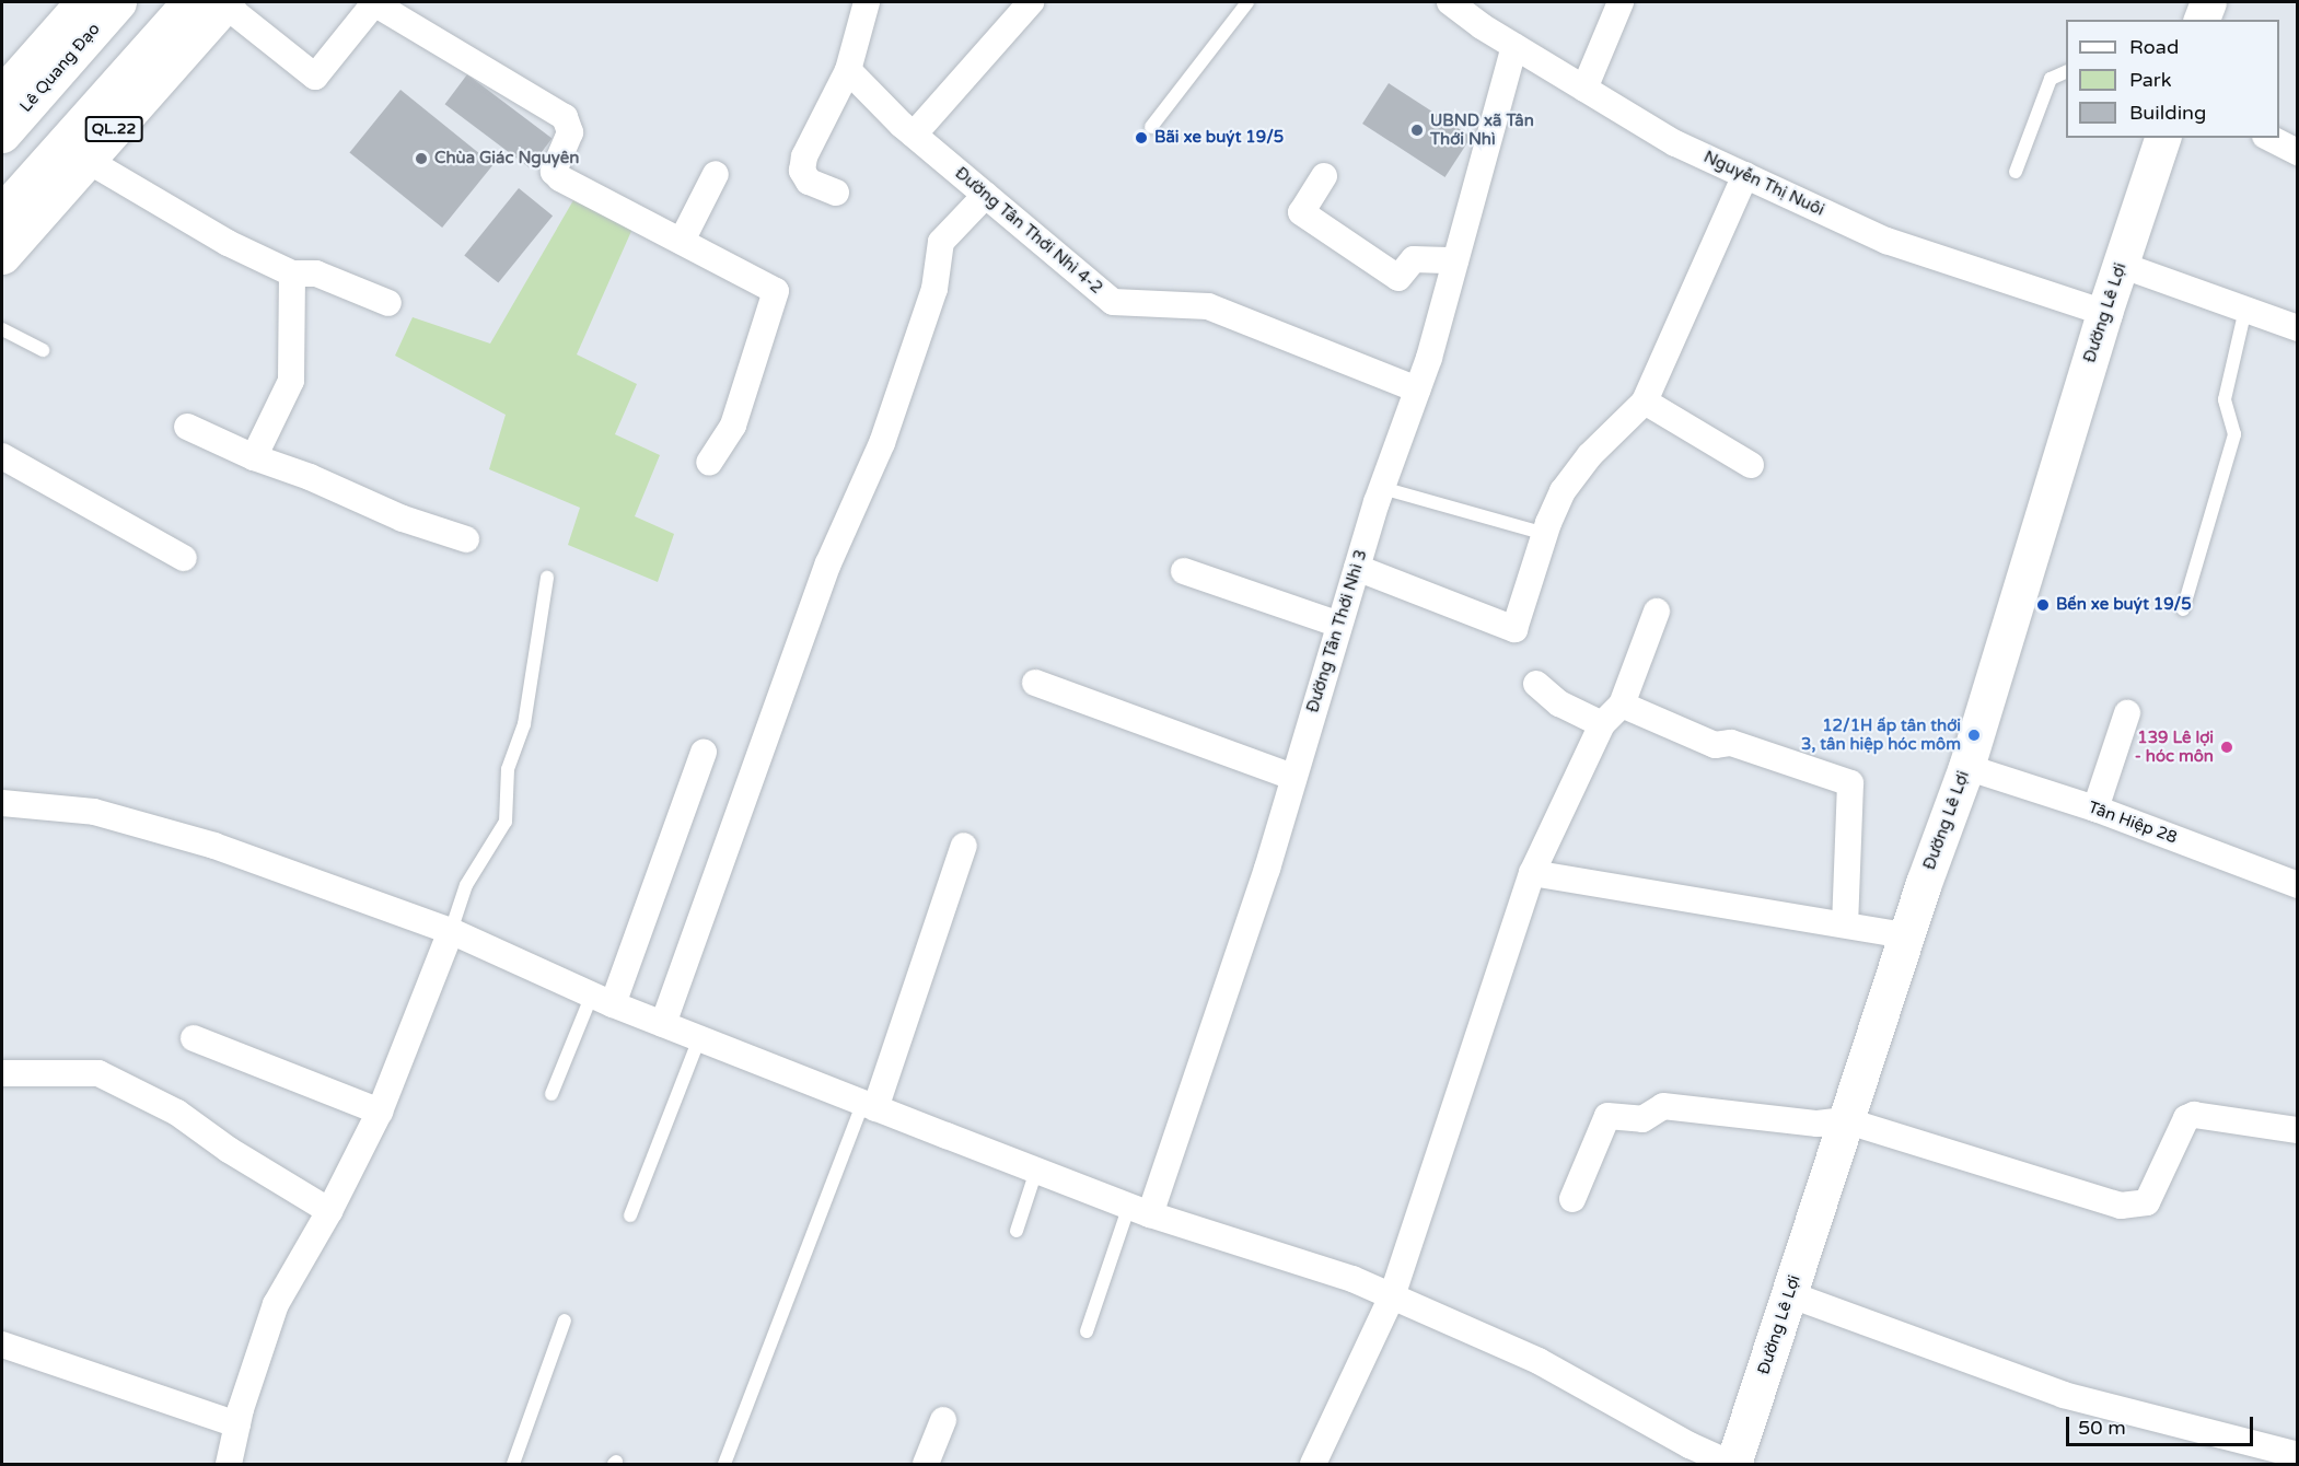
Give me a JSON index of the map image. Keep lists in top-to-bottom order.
{
  "streets": {
    "main road": ["Lê Quang Đạo", "QL.22", "Đường Lê Lợi"],
    "street": [
      "Nguyễn Thị Nuôi",
      "Đường Tân Thới Nhì 4-2",
      "Đường Tân Thới Nhì 3",
      "Tân Hiệp 28"
    ]
  },
  "crossings": [
    ["Nguyễn Thị Nuôi", "Đường Lê Lợi"],
    ["Nguyễn Thị Nuôi", "Đường Tân Thới Nhì 3"],
    ["Đường Tân Thới Nhì 4-2", "Đường Tân Thới Nhì 3"],
    ["Đường Lê Lợi", "Tân Hiệp 28"]
  ],
  "places": [
    "UBND xã Tân Thới Nhì",
    "Bãi xe buýt 19/5",
    "Chùa Giác Nguyên",
    "Bến xe buýt 19/5",
    "12/1H ấp tân thới 3, tân hiệp hóc môm",
    "139 Lê lợi - hóc môn"
  ],
  "legend": ["Road", "Park", "Building"],
  "scale_bar": "50 m"
}
